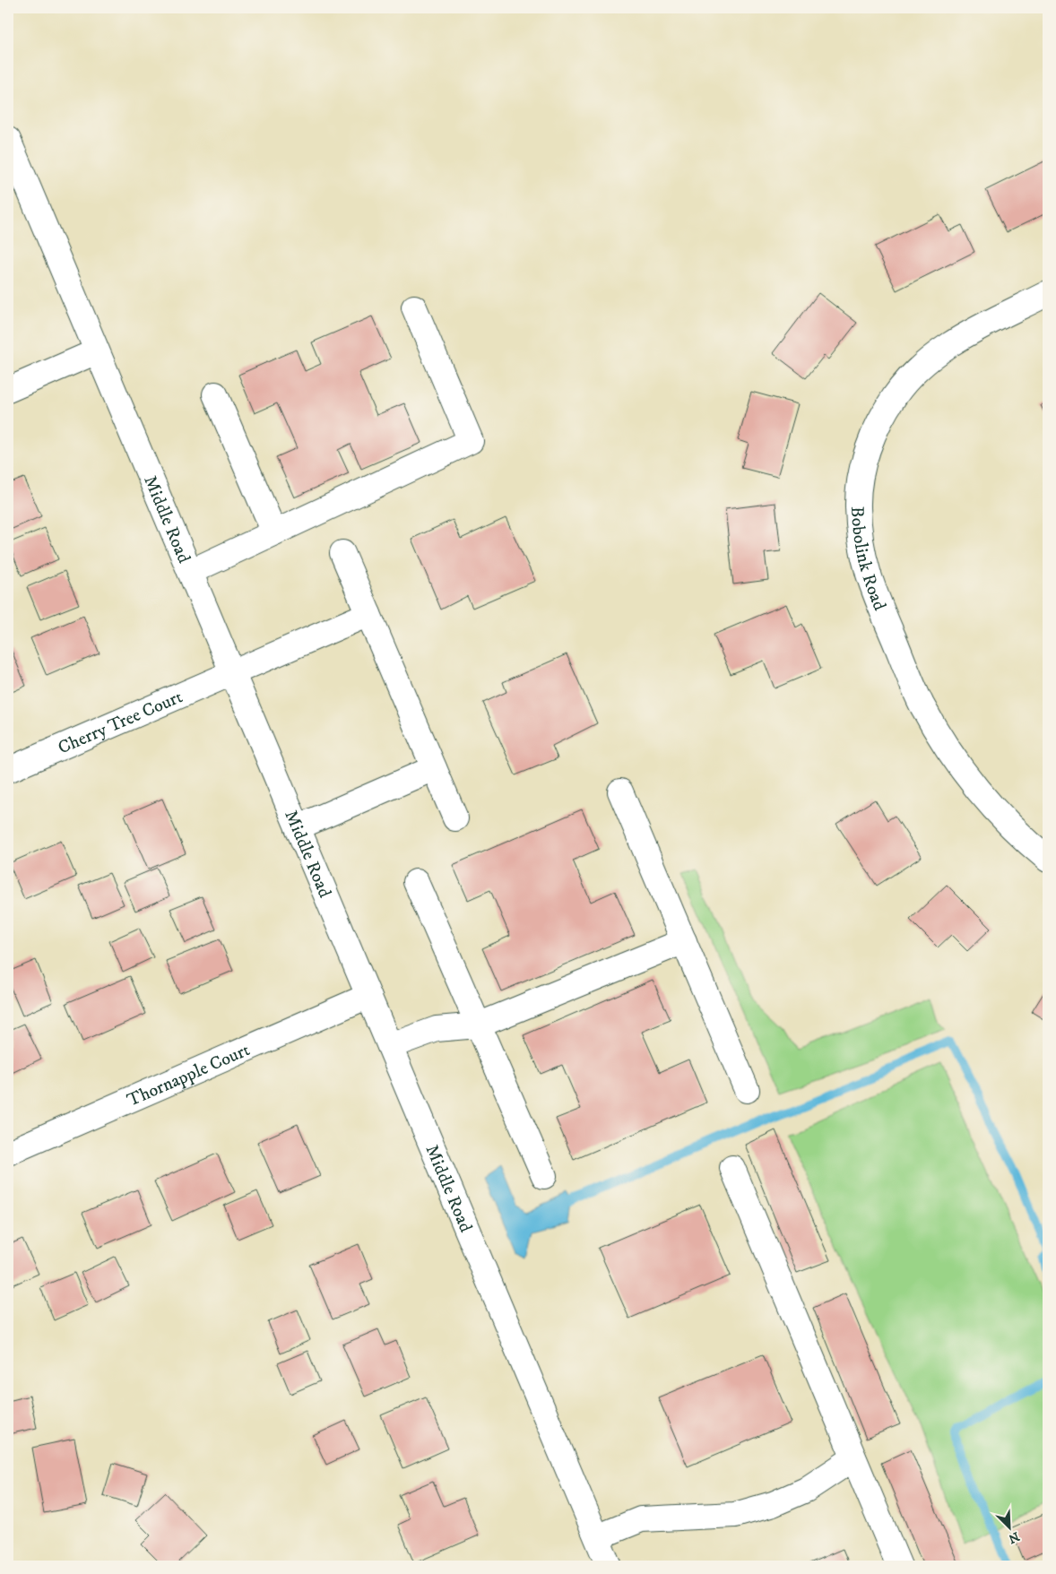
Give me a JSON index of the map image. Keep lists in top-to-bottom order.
{
  "streets": {
    "street": [
      "Middle Road",
      "Bobolink Road",
      "Cherry Tree Court",
      "Thornapple Court"
    ]
  },
  "crossings": [
    ["Middle Road", "Cherry Tree Court"],
    ["Middle Road", "Thornapple Court"]
  ],
  "north": "bottom right"
}
